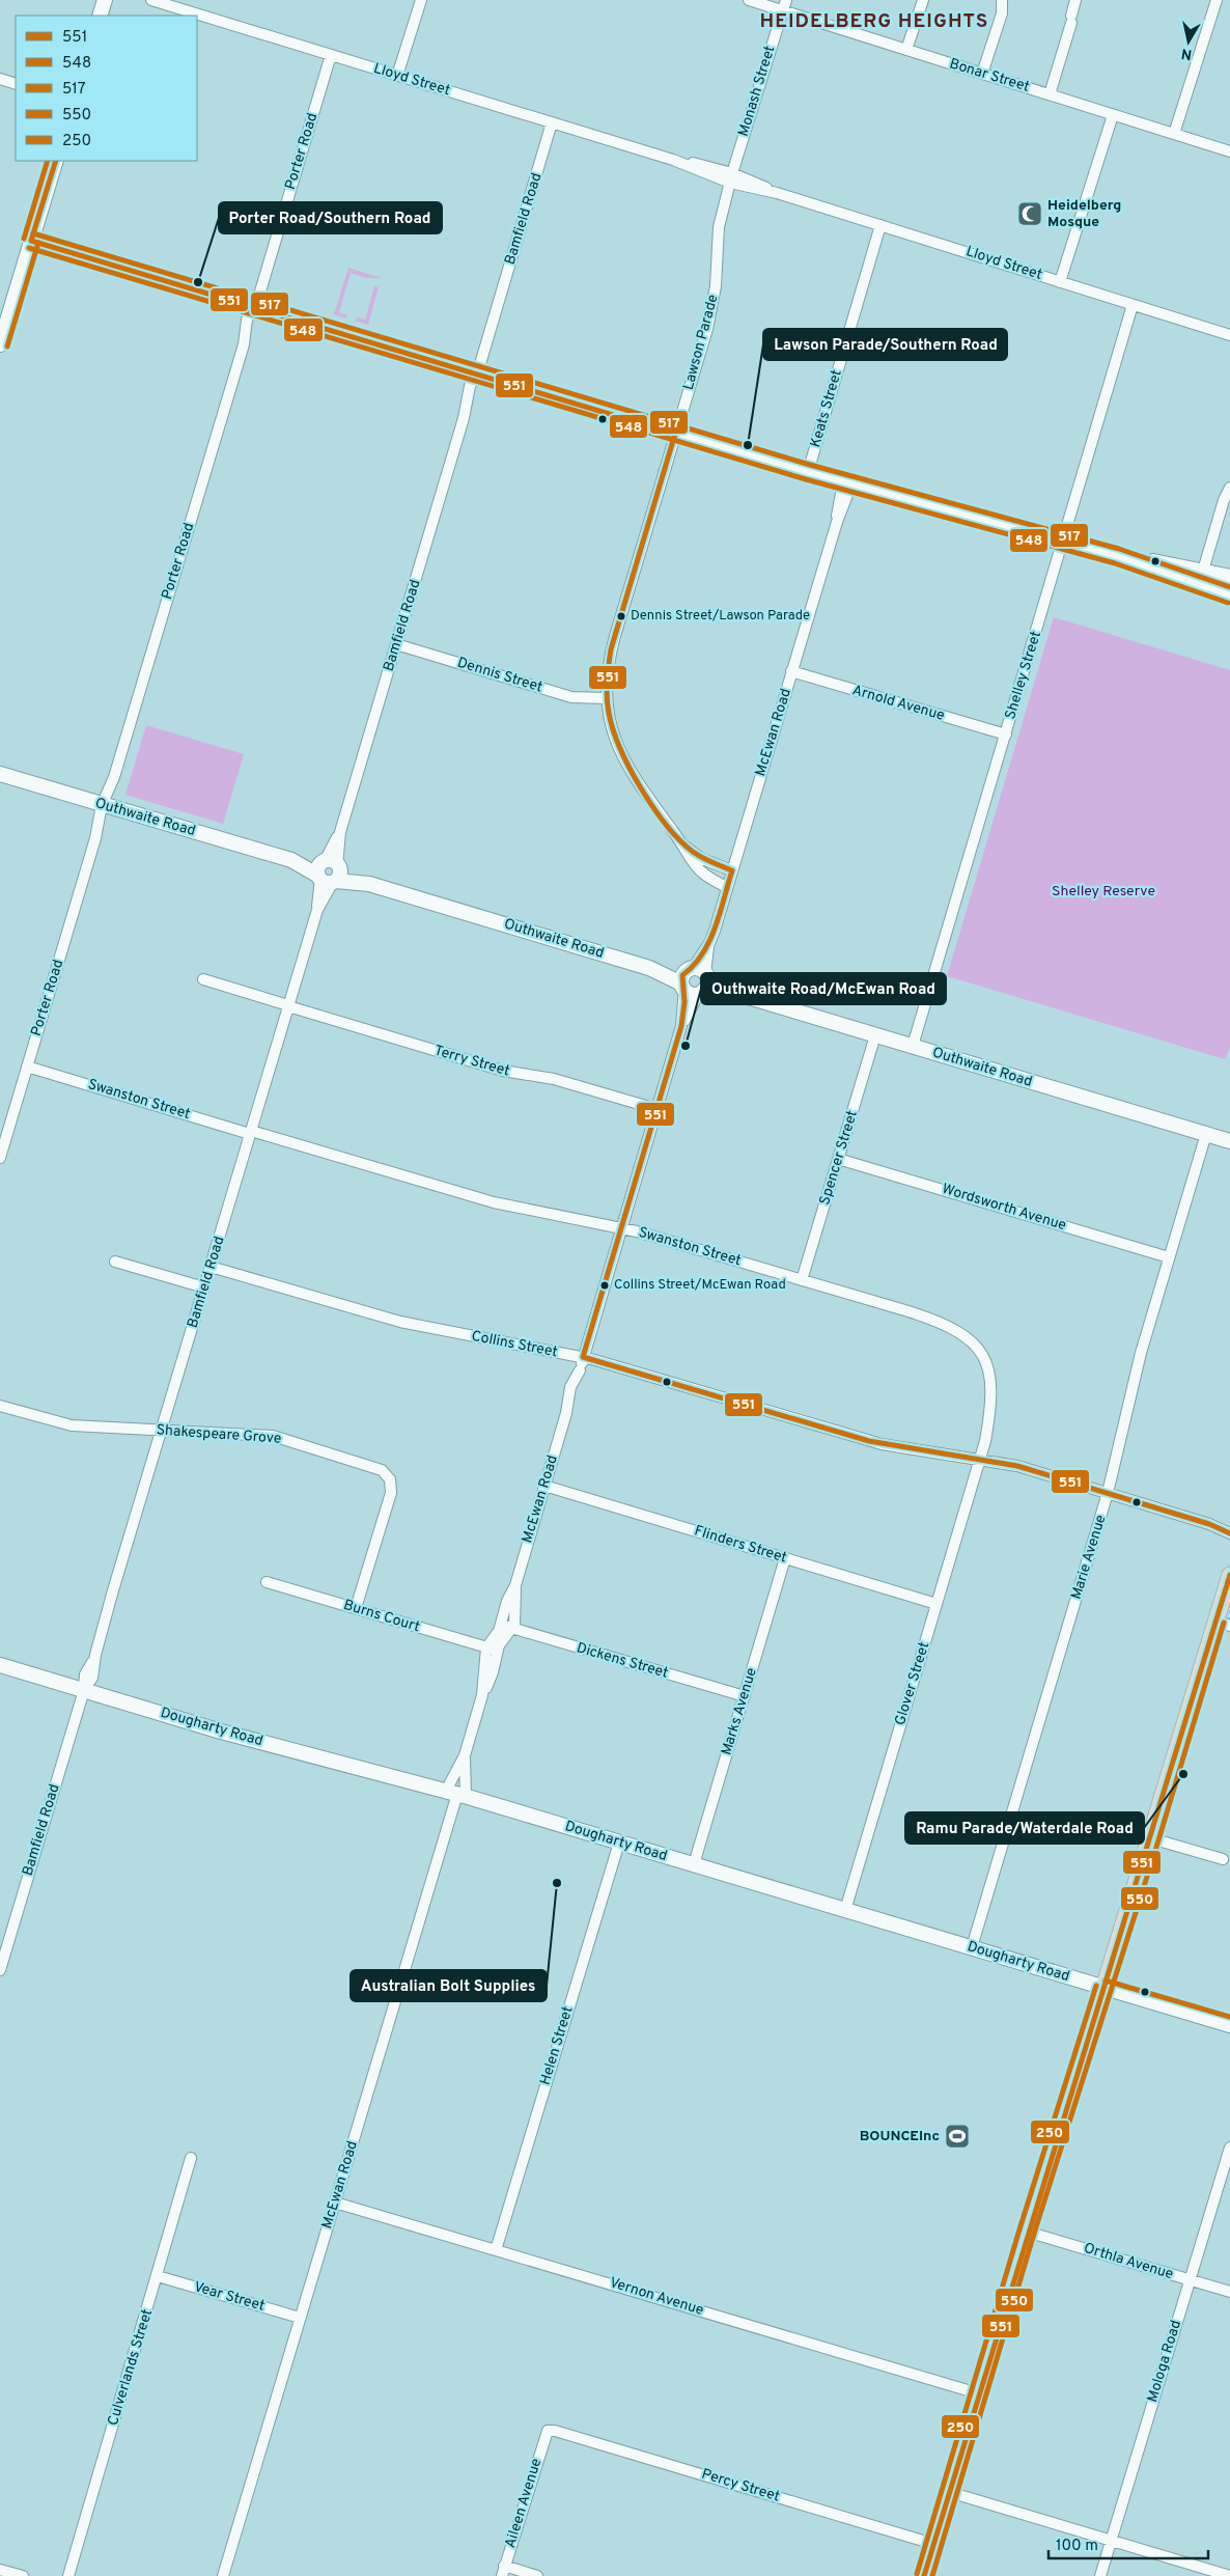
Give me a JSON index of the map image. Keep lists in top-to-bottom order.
{
  "streets": {
    "street": [
      "Bonar Street",
      "Lloyd Street",
      "Monash Street",
      "Porter Road",
      "Bamfield Road",
      "Lawson Parade",
      "Keats Street",
      "Dennis Street",
      "Shelley Street",
      "Arnold Avenue",
      "McEwan Road",
      "Outhwaite Road",
      "Terry Street",
      "Swanston Street",
      "Spencer Street",
      "Wordsworth Avenue",
      "Collins Street",
      "Shakespeare Grove",
      "Flinders Street",
      "Marie Avenue",
      "Burns Court",
      "Dickens Street",
      "Glover Street",
      "Marks Avenue",
      "Dougharty Road",
      "Helen Street",
      "Orthla Avenue",
      "Vear Street",
      "Vernon Avenue",
      "Mologa Road",
      "Culverlands Street",
      "Percy Street",
      "Aileen Avenue"
    ]
  },
  "crossings": [
    ["Bonar Street", "Monash Street"],
    ["Lloyd Street", "Monash Street"],
    ["Lloyd Street", "Porter Road"],
    ["Lloyd Street", "Bamfield Road"],
    ["Lloyd Street", "Lawson Parade"],
    ["Lloyd Street", "Keats Street"],
    ["Lloyd Street", "Shelley Street"],
    ["Monash Street", "Lawson Parade"],
    ["Porter Road", "Outhwaite Road"],
    ["Porter Road", "Swanston Street"],
    ["Bamfield Road", "Dennis Street"],
    ["Bamfield Road", "Outhwaite Road"],
    ["Bamfield Road", "Terry Street"],
    ["Bamfield Road", "Swanston Street"],
    ["Bamfield Road", "Collins Street"],
    ["Bamfield Road", "Shakespeare Grove"],
    ["Bamfield Road", "Dougharty Road"],
    ["Lawson Parade", "Dennis Street"],
    ["Lawson Parade", "McEwan Road"],
    ["Shelley Street", "Arnold Avenue"],
    ["Shelley Street", "Outhwaite Road"],
    ["Arnold Avenue", "McEwan Road"],
    ["McEwan Road", "Outhwaite Road"],
    ["McEwan Road", "Terry Street"],
    ["McEwan Road", "Swanston Street"],
    ["McEwan Road", "Collins Street"],
    ["McEwan Road", "Flinders Street"],
    ["McEwan Road", "Burns Court"],
    ["McEwan Road", "Dickens Street"],
    ["McEwan Road", "Dougharty Road"],
    ["McEwan Road", "Vear Street"],
    ["McEwan Road", "Vernon Avenue"],
    ["Outhwaite Road", "Spencer Street"],
    ["Outhwaite Road", "Marie Avenue"],
    ["Swanston Street", "Spencer Street"],
    ["Swanston Street", "Collins Street"],
    ["Swanston Street", "Glover Street"],
    ["Spencer Street", "Wordsworth Avenue"],
    ["Wordsworth Avenue", "Marie Avenue"],
    ["Collins Street", "Marie Avenue"],
    ["Collins Street", "Glover Street"],
    ["Shakespeare Grove", "Burns Court"],
    ["Flinders Street", "Glover Street"],
    ["Flinders Street", "Marks Avenue"],
    ["Marie Avenue", "Dougharty Road"],
    ["Dickens Street", "Marks Avenue"],
    ["Glover Street", "Dougharty Road"],
    ["Marks Avenue", "Dougharty Road"],
    ["Dougharty Road", "Helen Street"],
    ["Helen Street", "Vernon Avenue"],
    ["Orthla Avenue", "Mologa Road"],
    ["Vear Street", "Culverlands Street"],
    ["Percy Street", "Aileen Avenue"]
  ],
  "districts": ["HEIDELBERG HEIGHTS"],
  "parks": ["Shelley Reserve"],
  "places": {
    "mosque": ["Heidelberg Mosque"],
    "other": [
      "Porter Road/Southern Road",
      "Lawson Parade/Southern Road",
      "Dennis Street/Lawson Parade",
      "Outhwaite Road/McEwan Road",
      "Collins Street/McEwan Road",
      "Ramu Parade/Waterdale Road",
      "Australian Bolt Supplies"
    ],
    "sports": ["BOUNCEInc"]
  },
  "lines": [
    "transit line 551",
    "transit line 517",
    "transit line 548",
    "transit line 550",
    "transit line 250"
  ],
  "legend": [
    "551",
    "548",
    "517",
    "550",
    "250"
  ],
  "scale_bar": "100 m",
  "north": "bottom"
}
